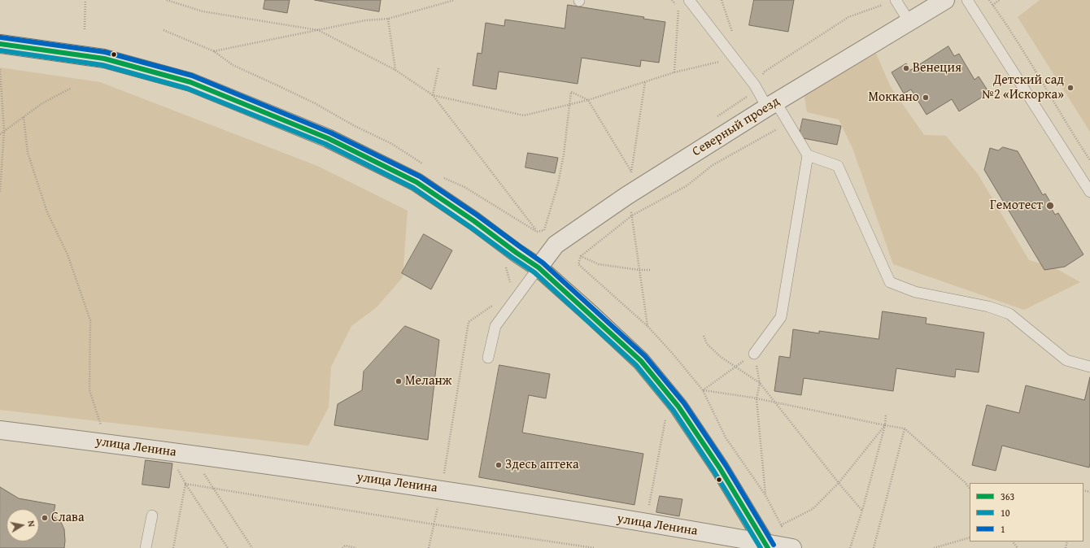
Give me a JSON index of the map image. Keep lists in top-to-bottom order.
{
  "streets": {
    "street": ["Северный проезд", "улица Ленина"]
  },
  "places": [
    "Венеция",
    "Детcкий сад №2 «Искорка»",
    "Моккано",
    "Гемотест",
    "Меланж",
    "Здесь аптека",
    "Слава"
  ],
  "lines": ["transit line 1", "transit line 363", "transit line 10"],
  "legend": ["363", "10", "1"],
  "north": "right"
}
